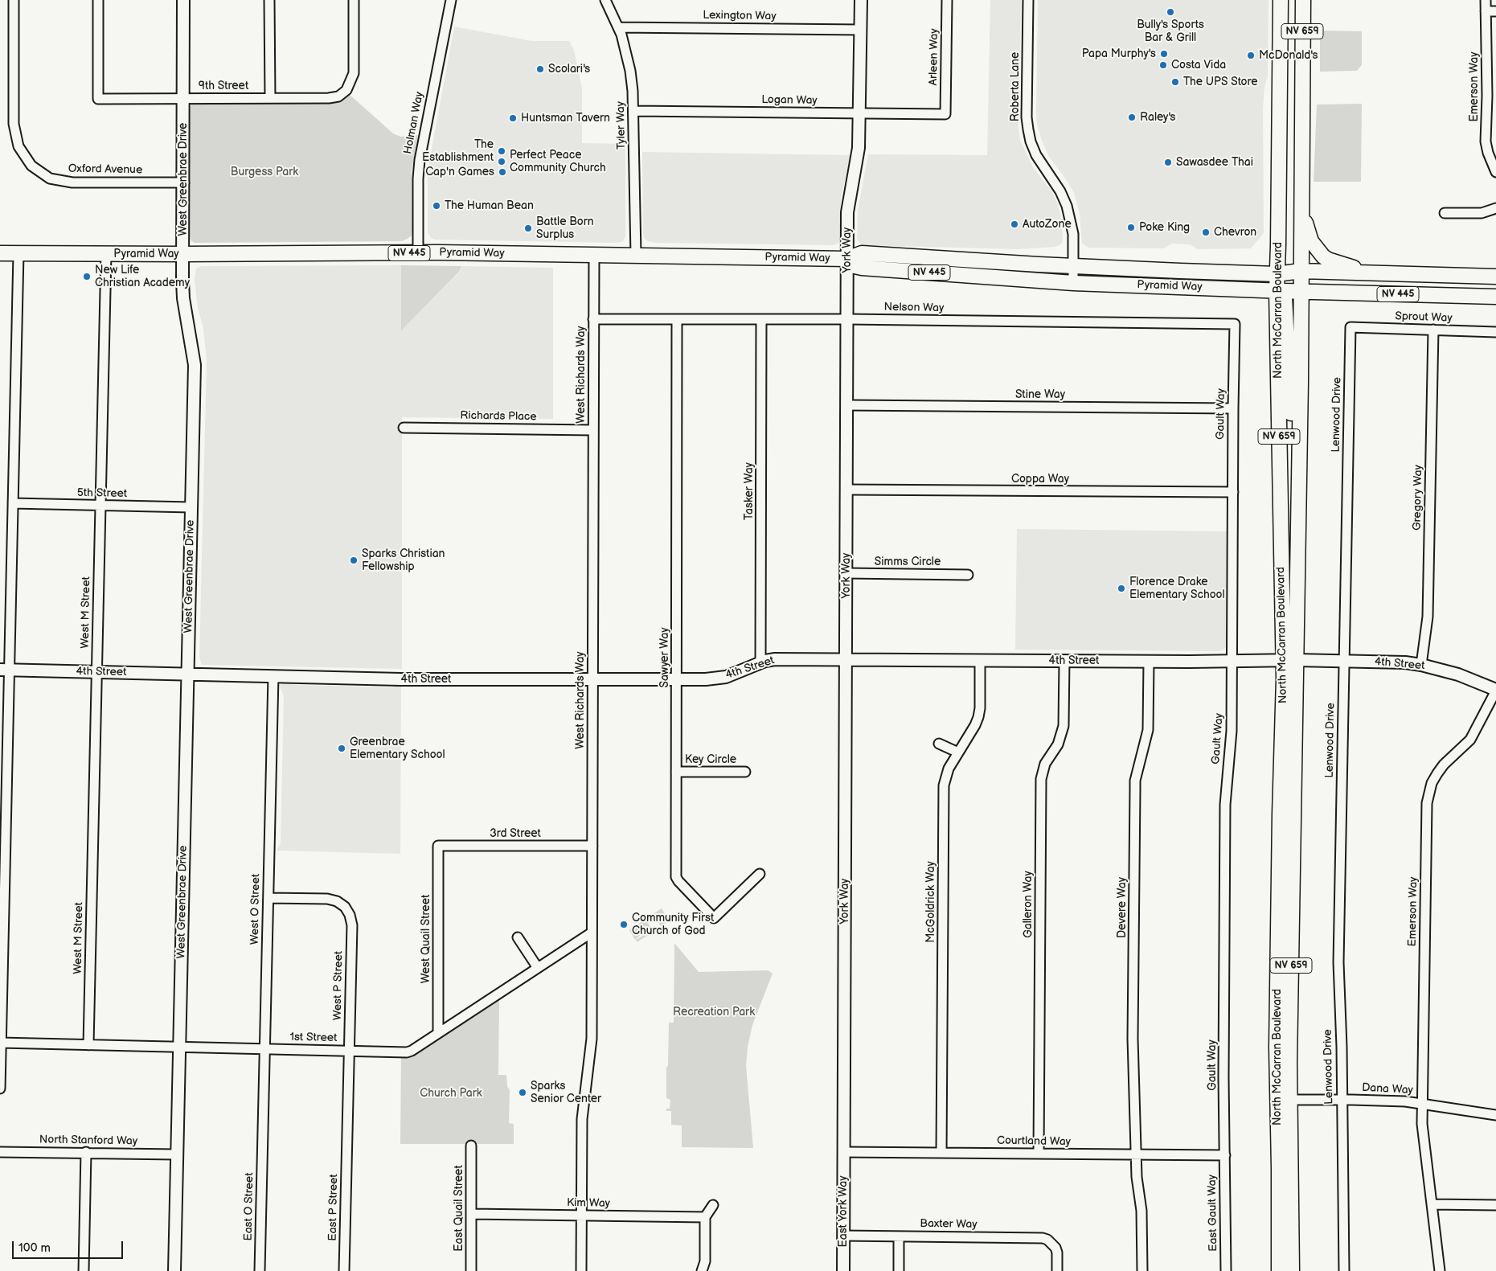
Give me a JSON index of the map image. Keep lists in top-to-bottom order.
{
  "streets": {
    "main road": [
      "NV 659",
      "NV 445",
      "Pyramid Way",
      "North McCarran Boulevard"
    ],
    "street": [
      "Lexington Way",
      "Arleen Way",
      "9th Street",
      "Roberta Lane",
      "Emerson Way",
      "Logan Way",
      "Holman Way",
      "Tyler Way",
      "Oxford Avenue",
      "West Greenbrae Drive",
      "York Way",
      "Nelson Way",
      "Sprout Way",
      "West Richards Way",
      "Stine Way",
      "Gault Way",
      "Lenwood Drive",
      "Richards Place",
      "Coppa Way",
      "Tasker Way",
      "5th Street",
      "Gregory Way",
      "Simms Circle",
      "West M Street",
      "Sawyer Way",
      "4th Street",
      "Key Circle",
      "3rd Street",
      "McGoldrick Way",
      "Galleron Way",
      "Devere Way",
      "West O Street",
      "West Quail Street",
      "West P Street",
      "1st Street",
      "Dana Way",
      "North Stanford Way",
      "Courtland Way",
      "Kim Way",
      "East O Street",
      "East P Street",
      "East Quail Street",
      "East York Way",
      "East Gault Way",
      "Baxter Way"
    ]
  },
  "crossings": [
    ["Lexington Way", "Tyler Way"],
    ["Lexington Way", "York Way"],
    ["Arleen Way", "Logan Way"],
    ["9th Street", "West Greenbrae Drive"],
    ["Roberta Lane", "Pyramid Way"],
    ["Emerson Way", "4th Street"],
    ["Emerson Way", "Dana Way"],
    ["Logan Way", "Tyler Way"],
    ["Logan Way", "York Way"],
    ["Holman Way", "Pyramid Way"],
    ["Tyler Way", "Pyramid Way"],
    ["Oxford Avenue", "West Greenbrae Drive"],
    ["West Greenbrae Drive", "Pyramid Way"],
    ["West Greenbrae Drive", "5th Street"],
    ["West Greenbrae Drive", "4th Street"],
    ["West Greenbrae Drive", "1st Street"],
    ["West Greenbrae Drive", "North Stanford Way"],
    ["York Way", "Pyramid Way"],
    ["York Way", "Nelson Way"],
    ["York Way", "Stine Way"],
    ["York Way", "Coppa Way"],
    ["York Way", "Simms Circle"],
    ["York Way", "4th Street"],
    ["York Way", "Courtland Way"],
    ["York Way", "East York Way"],
    ["Pyramid Way", "North McCarran Boulevard"],
    ["Pyramid Way", "West Richards Way"],
    ["Pyramid Way", "West M Street"],
    ["Nelson Way", "West Richards Way"],
    ["Nelson Way", "Gault Way"],
    ["Nelson Way", "Tasker Way"],
    ["Nelson Way", "Sawyer Way"],
    ["North McCarran Boulevard", "4th Street"],
    ["North McCarran Boulevard", "Dana Way"],
    ["Sprout Way", "Lenwood Drive"],
    ["Sprout Way", "Gregory Way"],
    ["West Richards Way", "Richards Place"],
    ["West Richards Way", "4th Street"],
    ["West Richards Way", "3rd Street"],
    ["West Richards Way", "1st Street"],
    ["West Richards Way", "Kim Way"],
    ["Stine Way", "Gault Way"],
    ["Gault Way", "Coppa Way"],
    ["Gault Way", "4th Street"],
    ["Gault Way", "Courtland Way"],
    ["Gault Way", "East Gault Way"],
    ["Lenwood Drive", "4th Street"],
    ["Lenwood Drive", "Dana Way"],
    ["Tasker Way", "4th Street"],
    ["5th Street", "West M Street"],
    ["Gregory Way", "4th Street"],
    ["West M Street", "4th Street"],
    ["West M Street", "1st Street"],
    ["Sawyer Way", "4th Street"],
    ["Sawyer Way", "Key Circle"],
    ["4th Street", "McGoldrick Way"],
    ["4th Street", "Galleron Way"],
    ["4th Street", "Devere Way"],
    ["4th Street", "West O Street"],
    ["3rd Street", "West Quail Street"],
    ["McGoldrick Way", "Courtland Way"],
    ["Galleron Way", "Courtland Way"],
    ["Devere Way", "Courtland Way"],
    ["West O Street", "West P Street"],
    ["West O Street", "1st Street"],
    ["West O Street", "East O Street"],
    ["West Quail Street", "1st Street"],
    ["West P Street", "1st Street"],
    ["West P Street", "East P Street"],
    ["Courtland Way", "East York Way"],
    ["Courtland Way", "East Gault Way"],
    ["Kim Way", "East Quail Street"],
    ["East York Way", "Baxter Way"]
  ],
  "parks": ["Burgess Park", "Recreation Park", "Church Park"],
  "places": [
    "Bully's Sports Bar & Grill",
    "Papa Murphy's",
    "McDonald's",
    "Costa Vida",
    "Scolari's",
    "The UPS Store",
    "Raley's",
    "Huntsman Tavern",
    "The Establishment",
    "Perfect Peace Community Church",
    "Sawasdee Thai",
    "Cap'n Games",
    "The Human Bean",
    "AutoZone",
    "Poke King",
    "Battle Born Surplus",
    "Chevron",
    "New Life Christian Academy",
    "Sparks Christian Fellowship",
    "Florence Drake Elementary School",
    "Greenbrae Elementary School",
    "Community First Church of God",
    "Sparks Senior Center"
  ],
  "scale_bar": "100 m"
}
